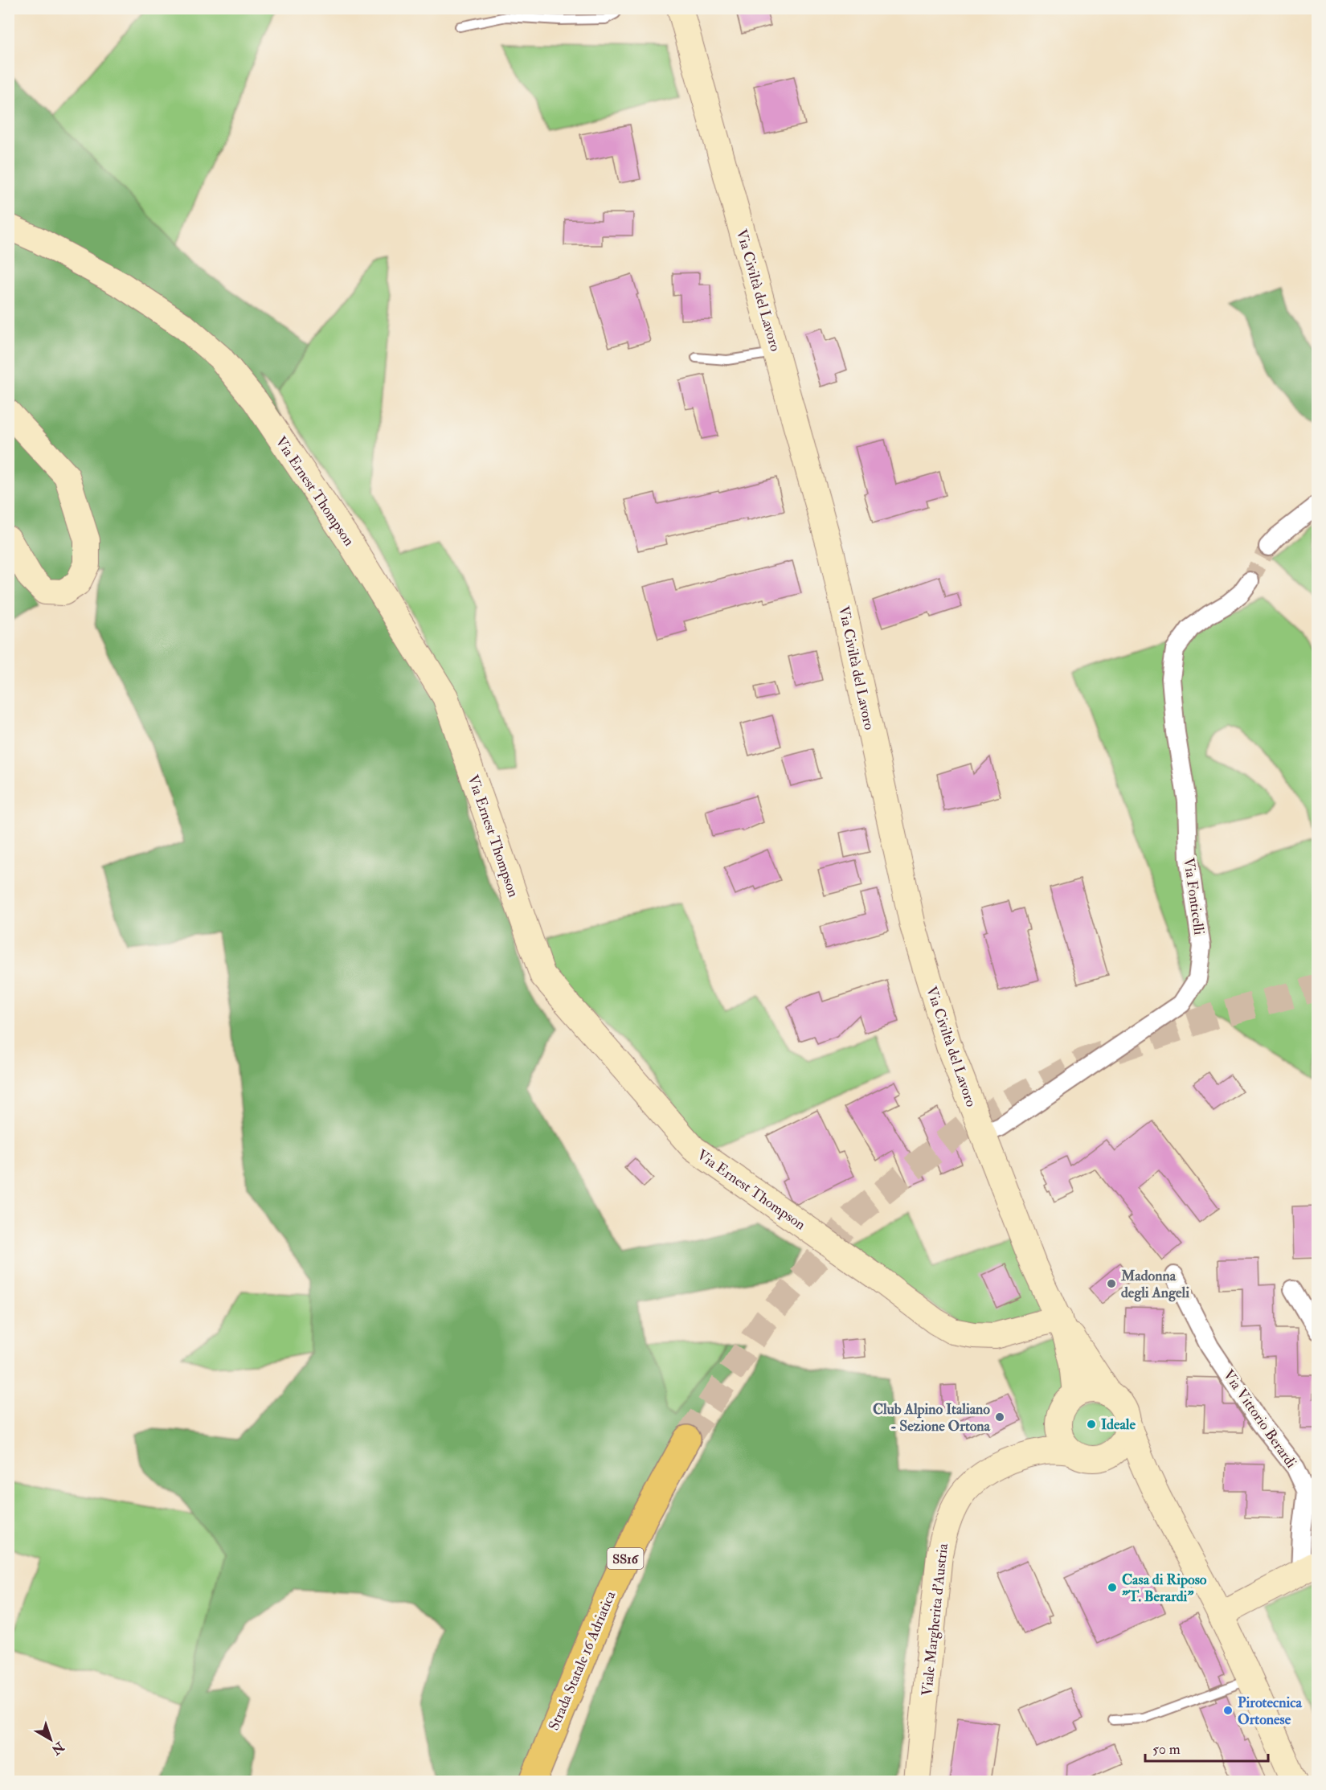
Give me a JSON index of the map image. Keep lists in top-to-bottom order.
{
  "streets": {
    "main road": [
      "Via Civiltà del Lavoro",
      "Via Ernest Thompson",
      "Via Vittorio Berardi",
      "SS16",
      "Viale Margherita d'Austria",
      "Strada Statale 16 Adriatica"
    ],
    "street": ["Via Fonticelli"]
  },
  "crossings": [
    ["Via Civiltà del Lavoro", "Via Ernest Thompson"],
    ["Via Civiltà del Lavoro", "Via Fonticelli"],
    ["Via Civiltà del Lavoro", "Viale Margherita d'Austria"]
  ],
  "places": [
    "Madonna degli Angeli",
    "Club Alpino Italiano - Sezione Ortona",
    "Ideale",
    "Casa di Riposo \"T. Berardi\"",
    "Pirotecnica Ortonese"
  ],
  "scale_bar": "50 m",
  "north": "bottom right"
}
